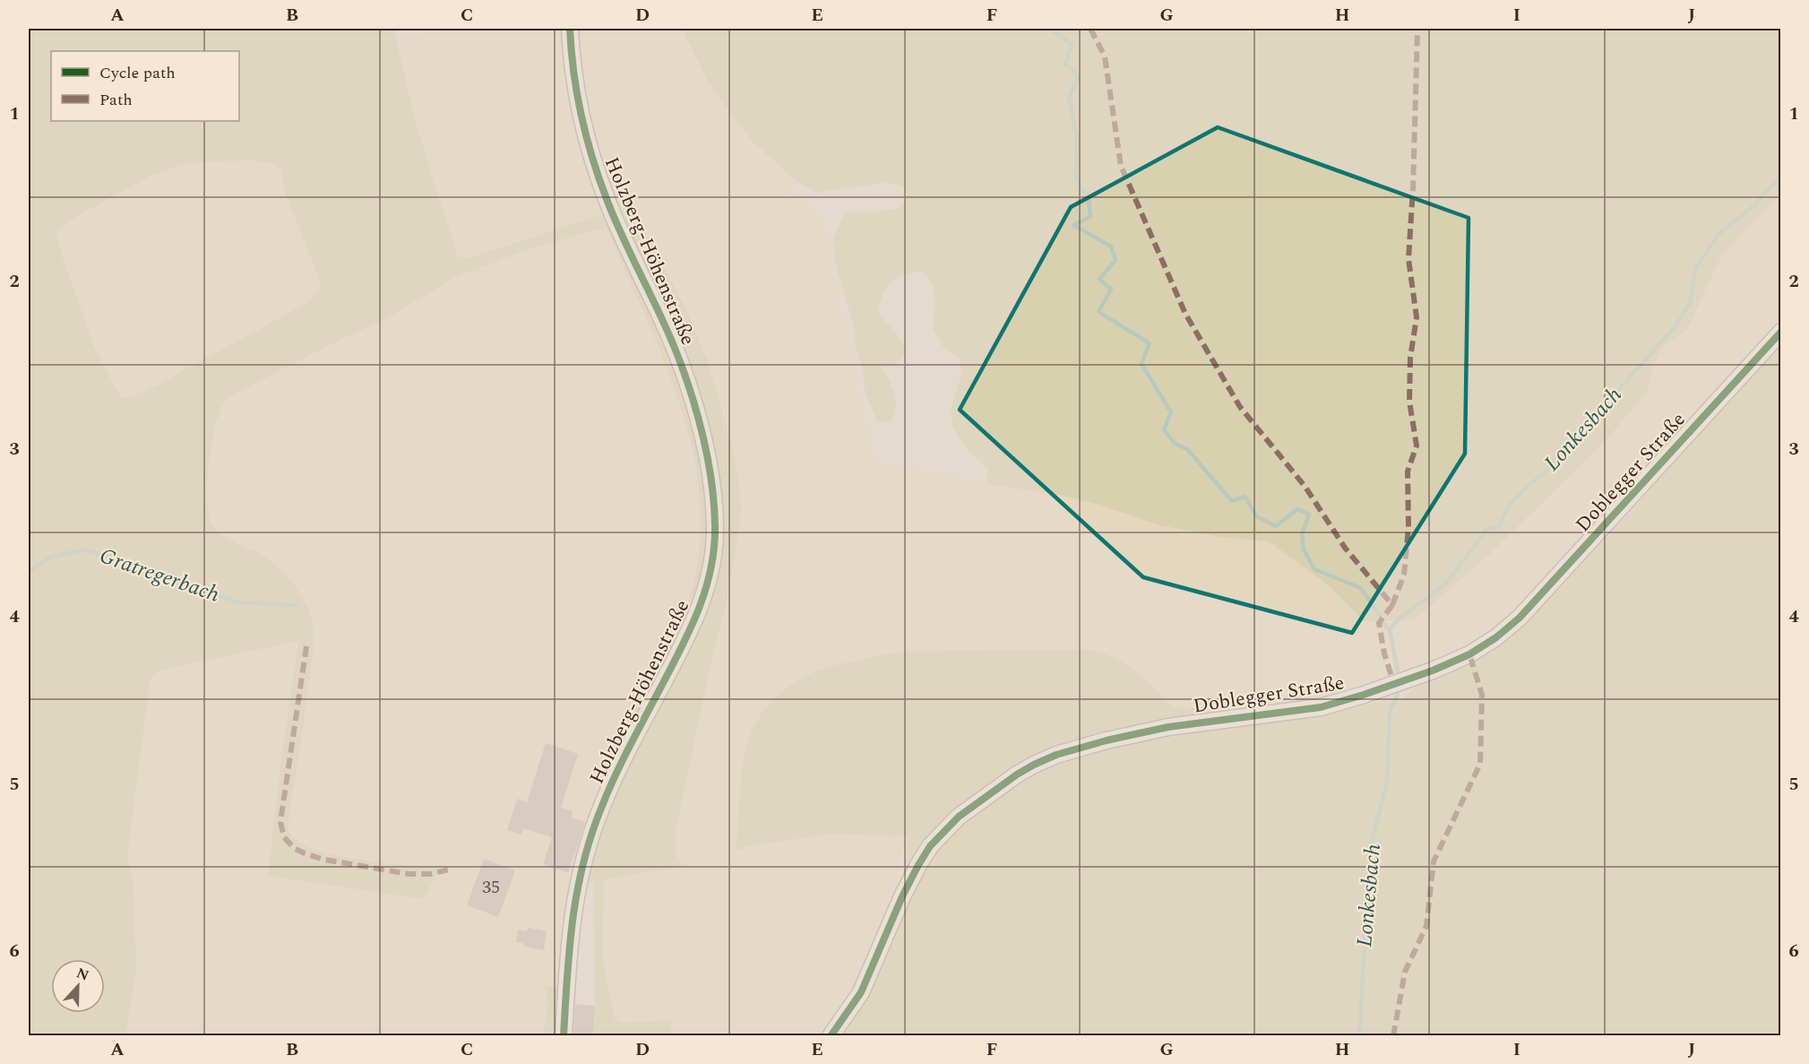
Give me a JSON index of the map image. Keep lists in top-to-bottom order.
{
  "streets": {
    "street": ["Holzberg-Höhenstraße", "Doblegger Straße"]
  },
  "water": ["Lonkesbach", "Gratregerbach"],
  "house_numbers": ["35"],
  "legend": ["Cycle path", "Path"],
  "north": "top",
  "grid": {
    "columns": [
      "A",
      "B",
      "C",
      "D",
      "E",
      "F",
      "G",
      "H",
      "I",
      "J"
    ],
    "rows": [
      "1",
      "2",
      "3",
      "4",
      "5",
      "6"
    ]
  }
}
